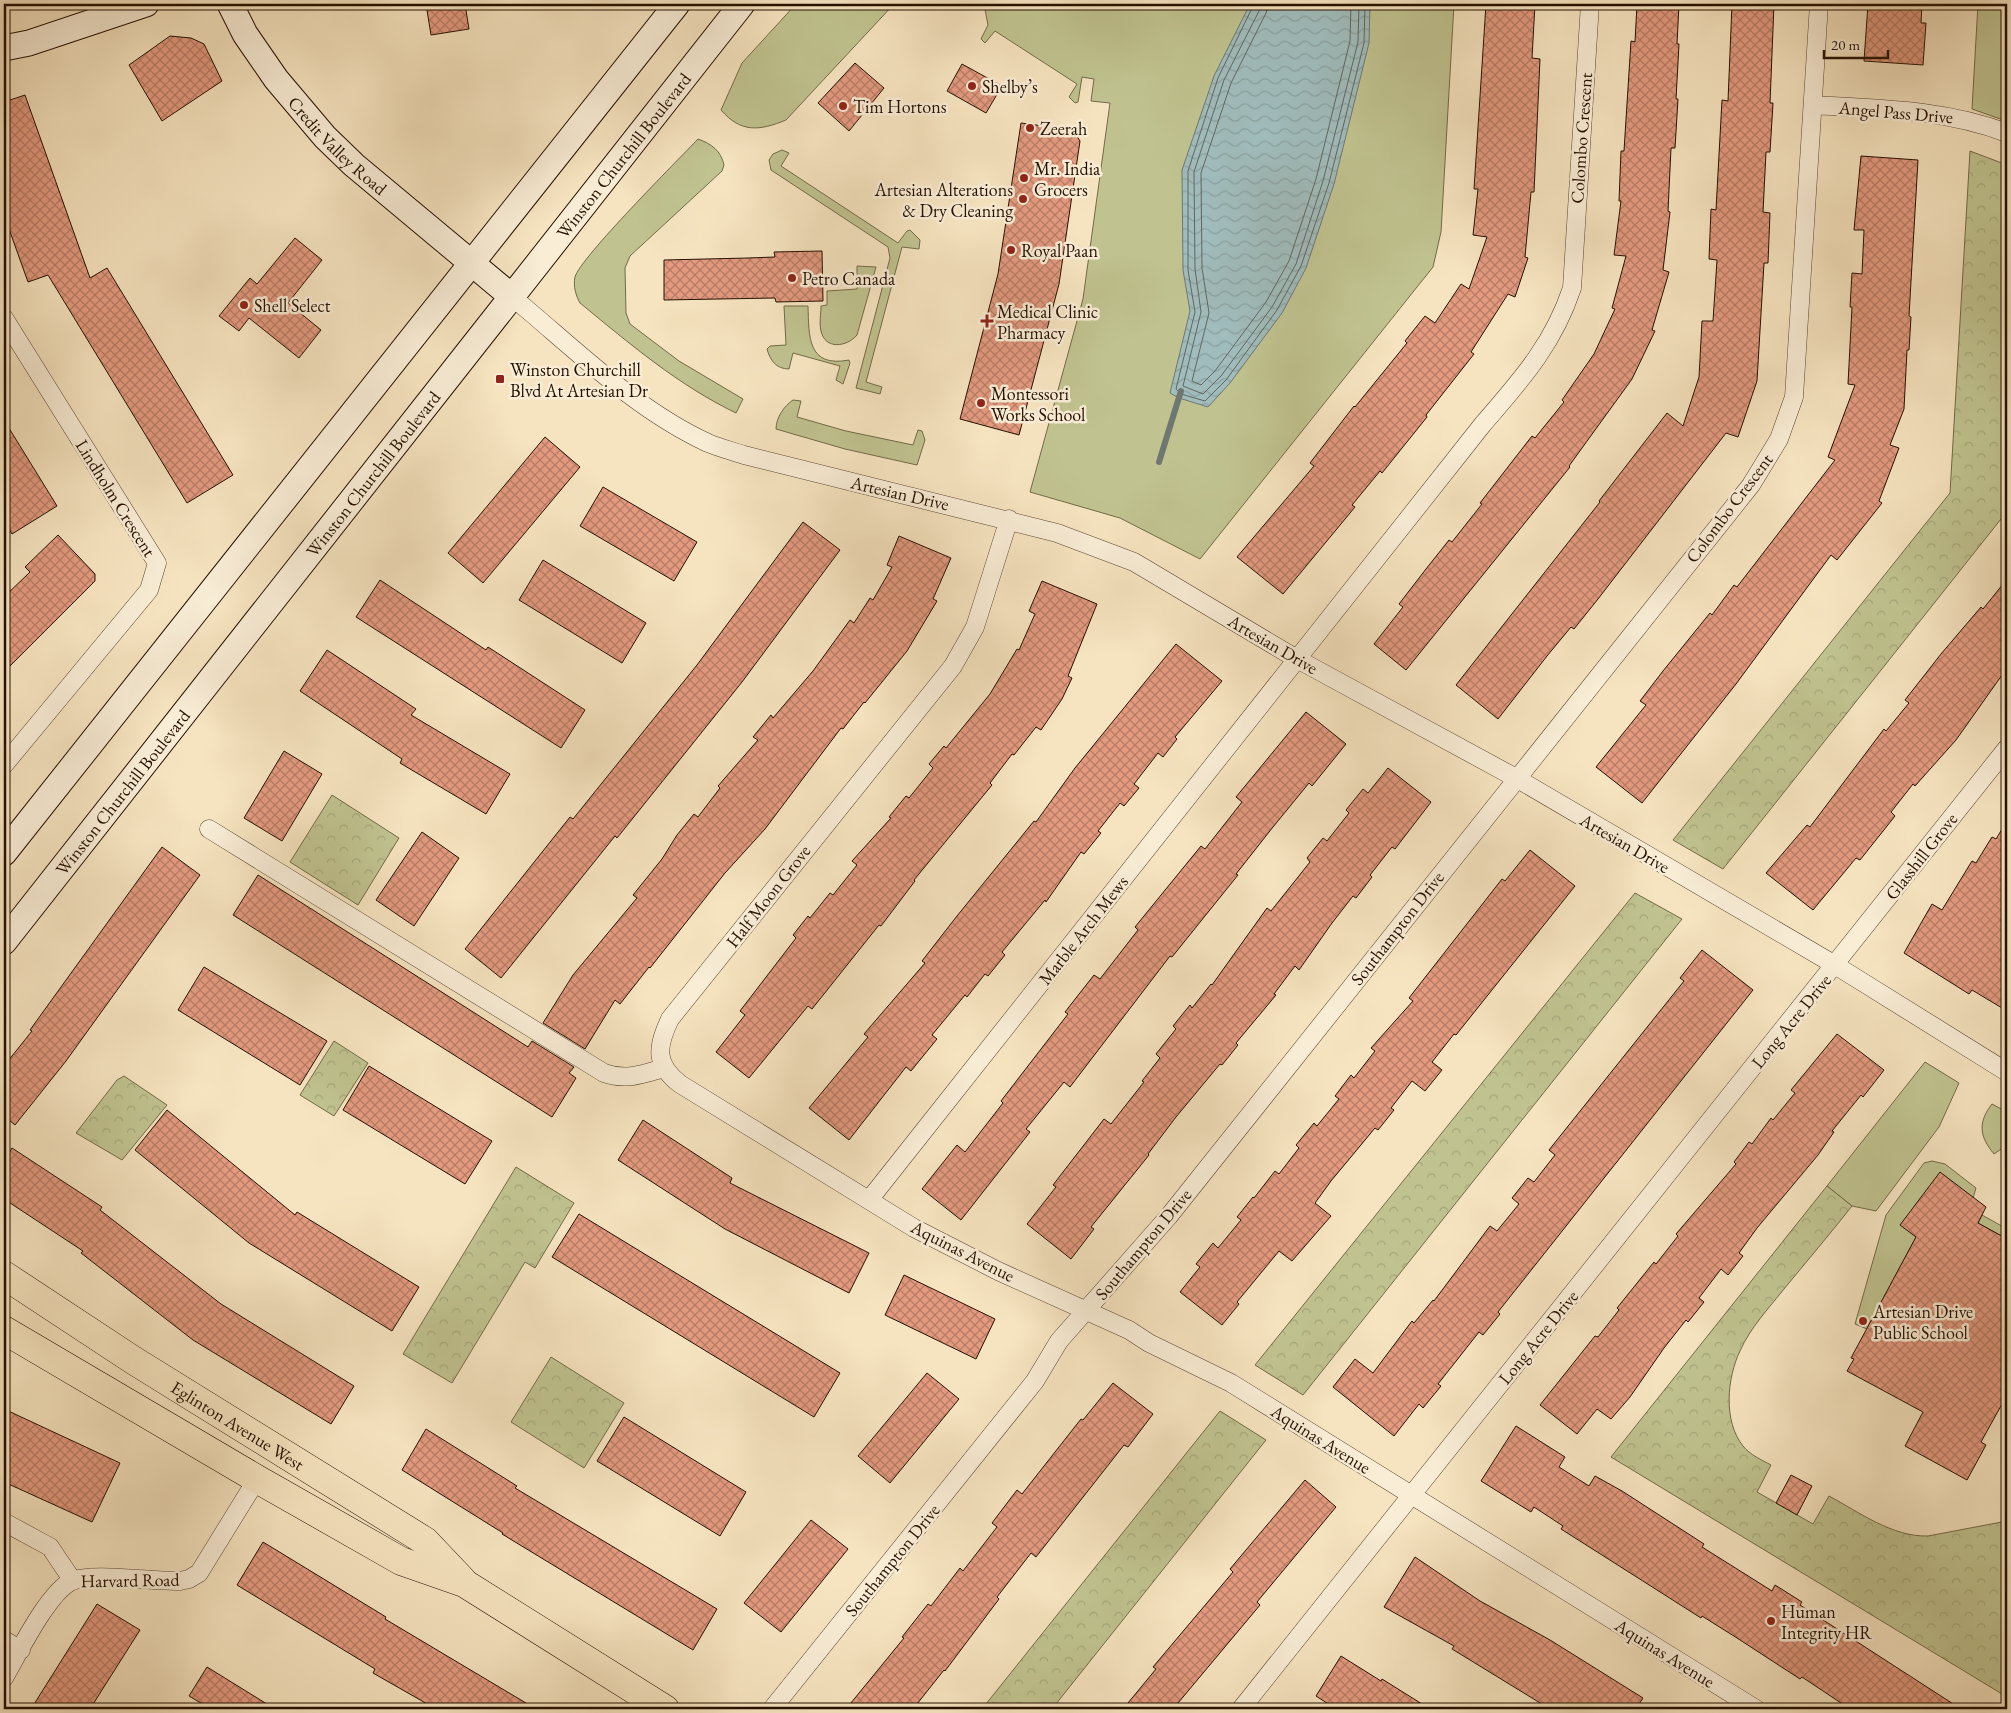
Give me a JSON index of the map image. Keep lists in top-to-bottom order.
{
  "streets": {
    "main road": ["Credit Valley Road", "Winston Churchill Boulevard", "Eglinton Avenue West"],
    "street": [
      "Angel Pass Drive",
      "Colombo Crescent",
      "Artesian Drive",
      "Lindholm Crescent",
      "Glasshill Grove",
      "Half Moon Grove",
      "Southampton Drive",
      "Marble Arch Mews",
      "Long Acre Drive",
      "Aquinas Avenue",
      "Harvard Road"
    ]
  },
  "crossings": [
    ["Angel Pass Drive", "Colombo Crescent"],
    ["Colombo Crescent", "Artesian Drive"],
    ["Colombo Crescent", "Southampton Drive"],
    ["Colombo Crescent", "Marble Arch Mews"],
    ["Credit Valley Road", "Winston Churchill Boulevard"],
    ["Credit Valley Road", "Artesian Drive"],
    ["Winston Churchill Boulevard", "Artesian Drive"],
    ["Artesian Drive", "Glasshill Grove"],
    ["Artesian Drive", "Half Moon Grove"],
    ["Artesian Drive", "Southampton Drive"],
    ["Artesian Drive", "Marble Arch Mews"],
    ["Artesian Drive", "Long Acre Drive"],
    ["Glasshill Grove", "Long Acre Drive"],
    ["Southampton Drive", "Aquinas Avenue"],
    ["Marble Arch Mews", "Aquinas Avenue"],
    ["Long Acre Drive", "Aquinas Avenue"],
    ["Eglinton Avenue West", "Harvard Road"]
  ],
  "places": {
    "other": [
      "Shelby’s",
      "Tim Hortons",
      "Zeerah",
      "Mr. India Grocers",
      "Artesian Alterations & Dry Cleaning",
      "Royal Paan",
      "Petro Canada",
      "Shell Select",
      "Montessori Works School",
      "Artesian Drive Public School",
      "Human Integrity HR"
    ],
    "health": ["Medical Clinic Pharmacy"],
    "transit": ["Winston Churchill Blvd At Artesian Dr"]
  },
  "scale_bar": "20 m"
}
